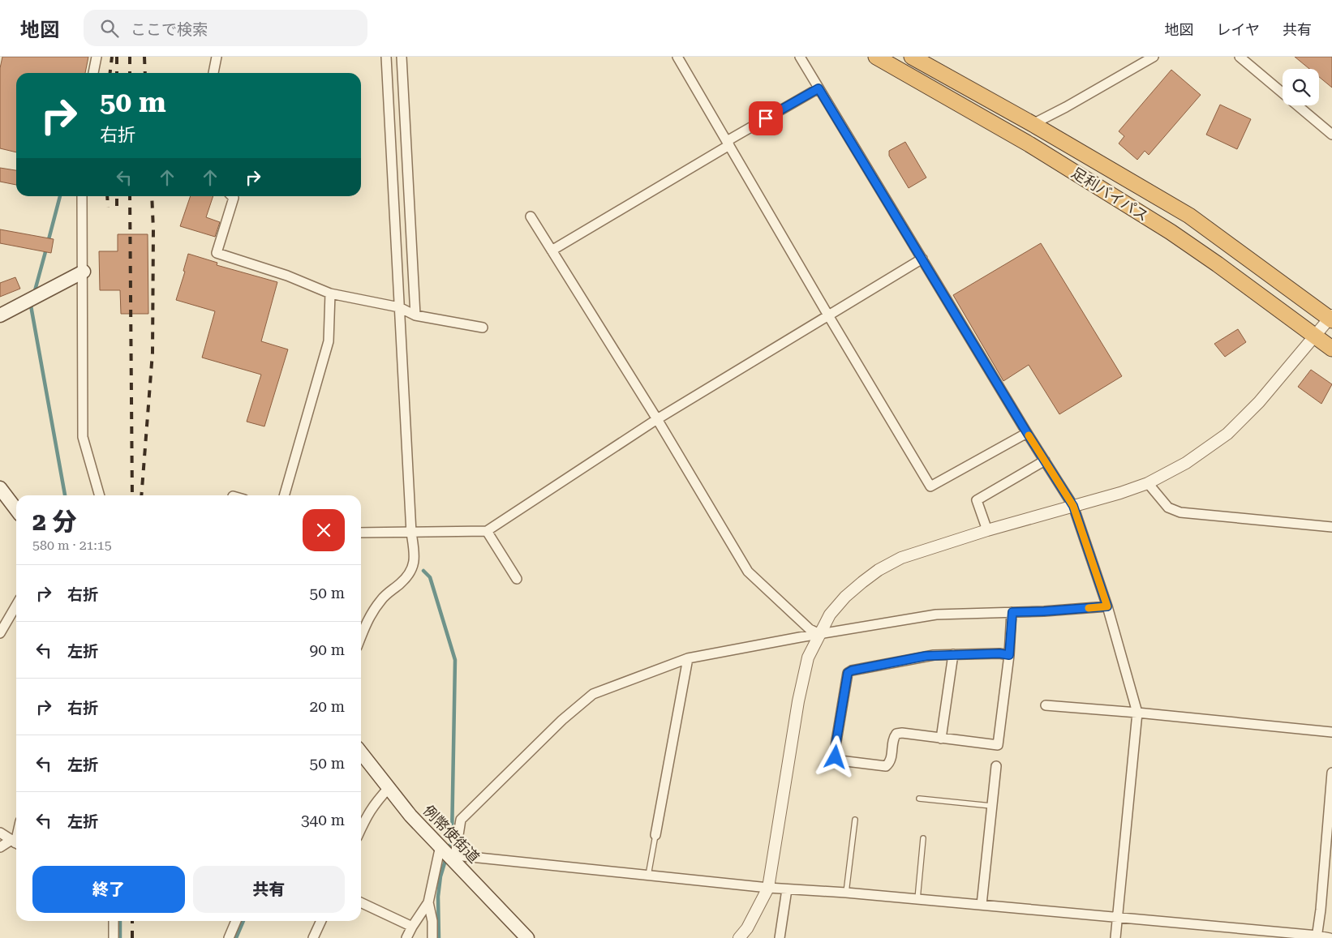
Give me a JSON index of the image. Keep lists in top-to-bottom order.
{
  "streets": {
    "highway": ["足利バイパス"],
    "main road": ["例幣使街道"]
  },
  "page": {
    "header": "地図",
    "search": "ここで検索",
    "nav": ["地図", "レイヤ", "共有"],
    "turn": ["50 m", "右折"],
    "heading": ["2 分", "580 m · 21:15"],
    "list": [
      {
        "name": "右折",
        "value": "50 m"
      },
      {
        "name": "左折",
        "value": "90 m"
      },
      {
        "name": "右折",
        "value": "20 m"
      },
      {
        "name": "左折",
        "value": "50 m"
      },
      {
        "name": "左折",
        "value": "340 m"
      }
    ],
    "buttons": ["終了", "共有"]
  }
}
